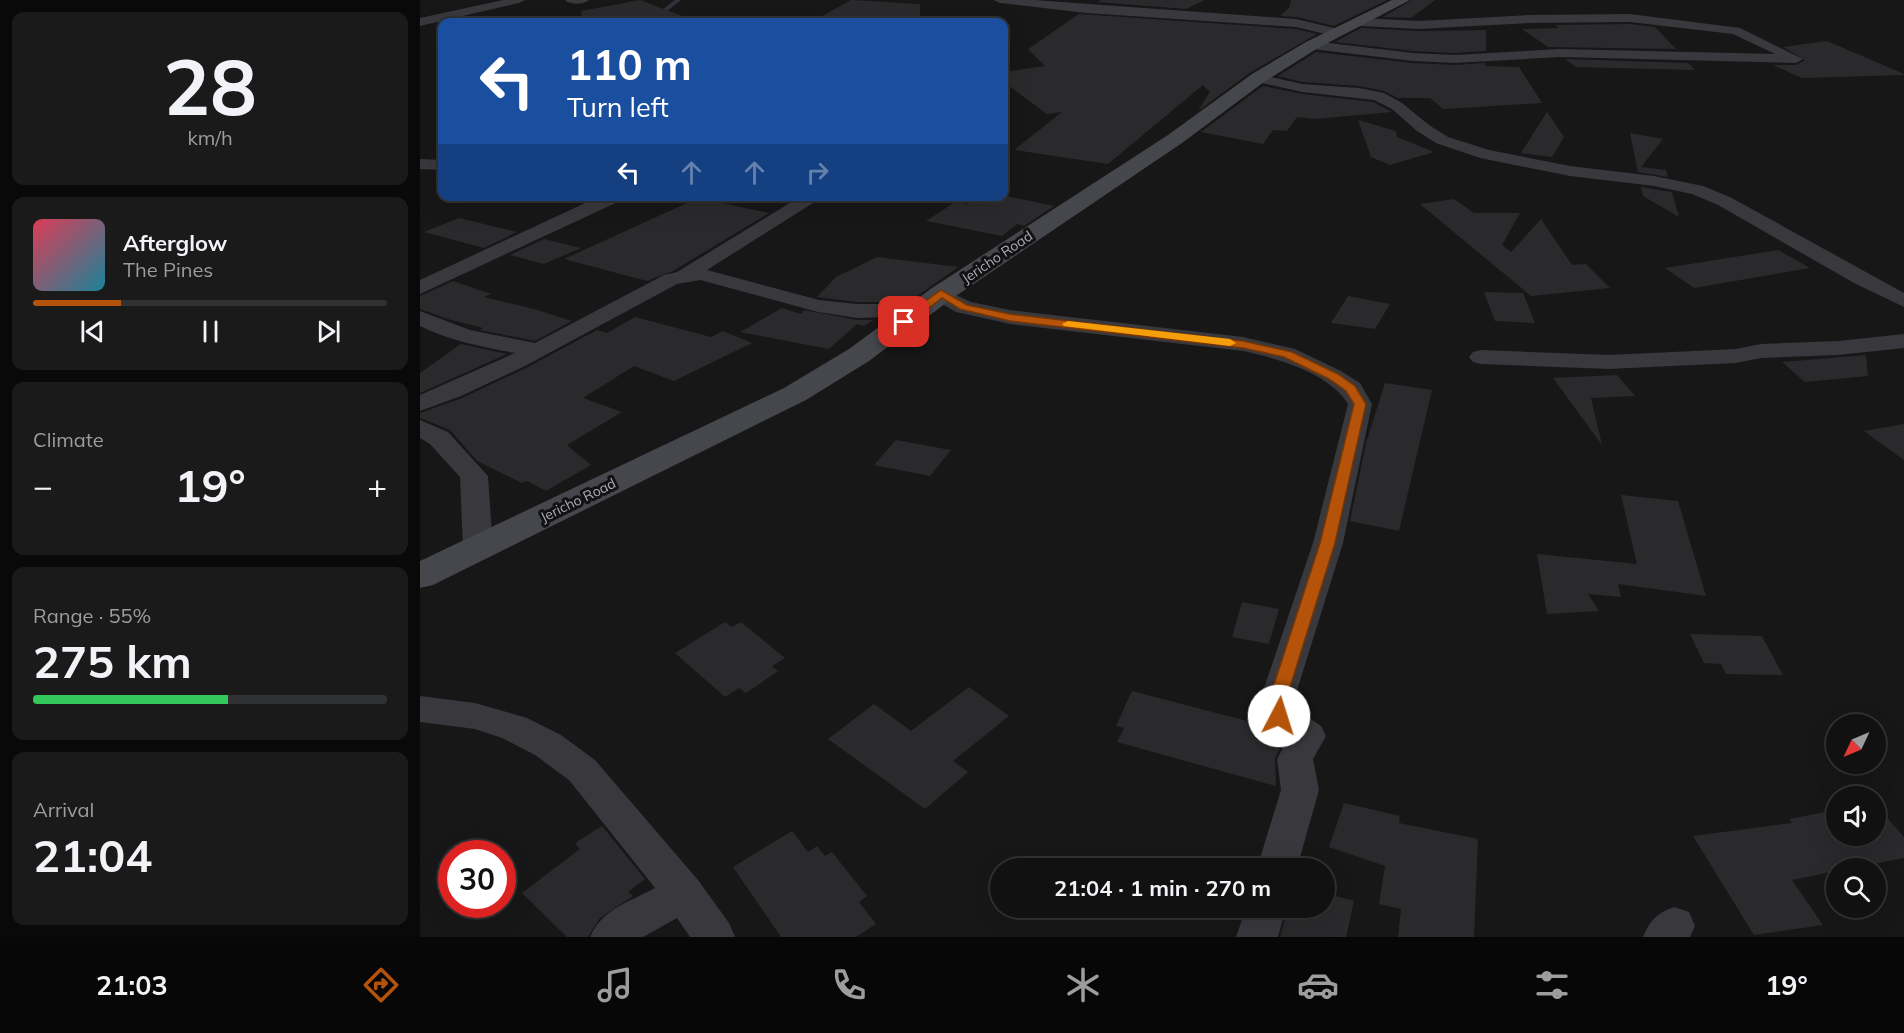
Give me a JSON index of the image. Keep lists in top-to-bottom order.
{
  "streets": {
    "street": ["Jericho Road"]
  },
  "north": "bottom left",
  "page": {
    "tile": [
      ["28", "km/h"],
      "Climate",
      ["Range · 55%", "275 km"],
      ["Arrival", "21:04"]
    ],
    "turn": ["110 m", "Turn left"],
    "song": ["Afterglow", "The Pines"],
    "heat": ["−", "19°", "+"],
    "limit": "30",
    "trip": "21:04 · 1 min · 270 m",
    "tabs": ["21:03", "19°"]
  }
}
